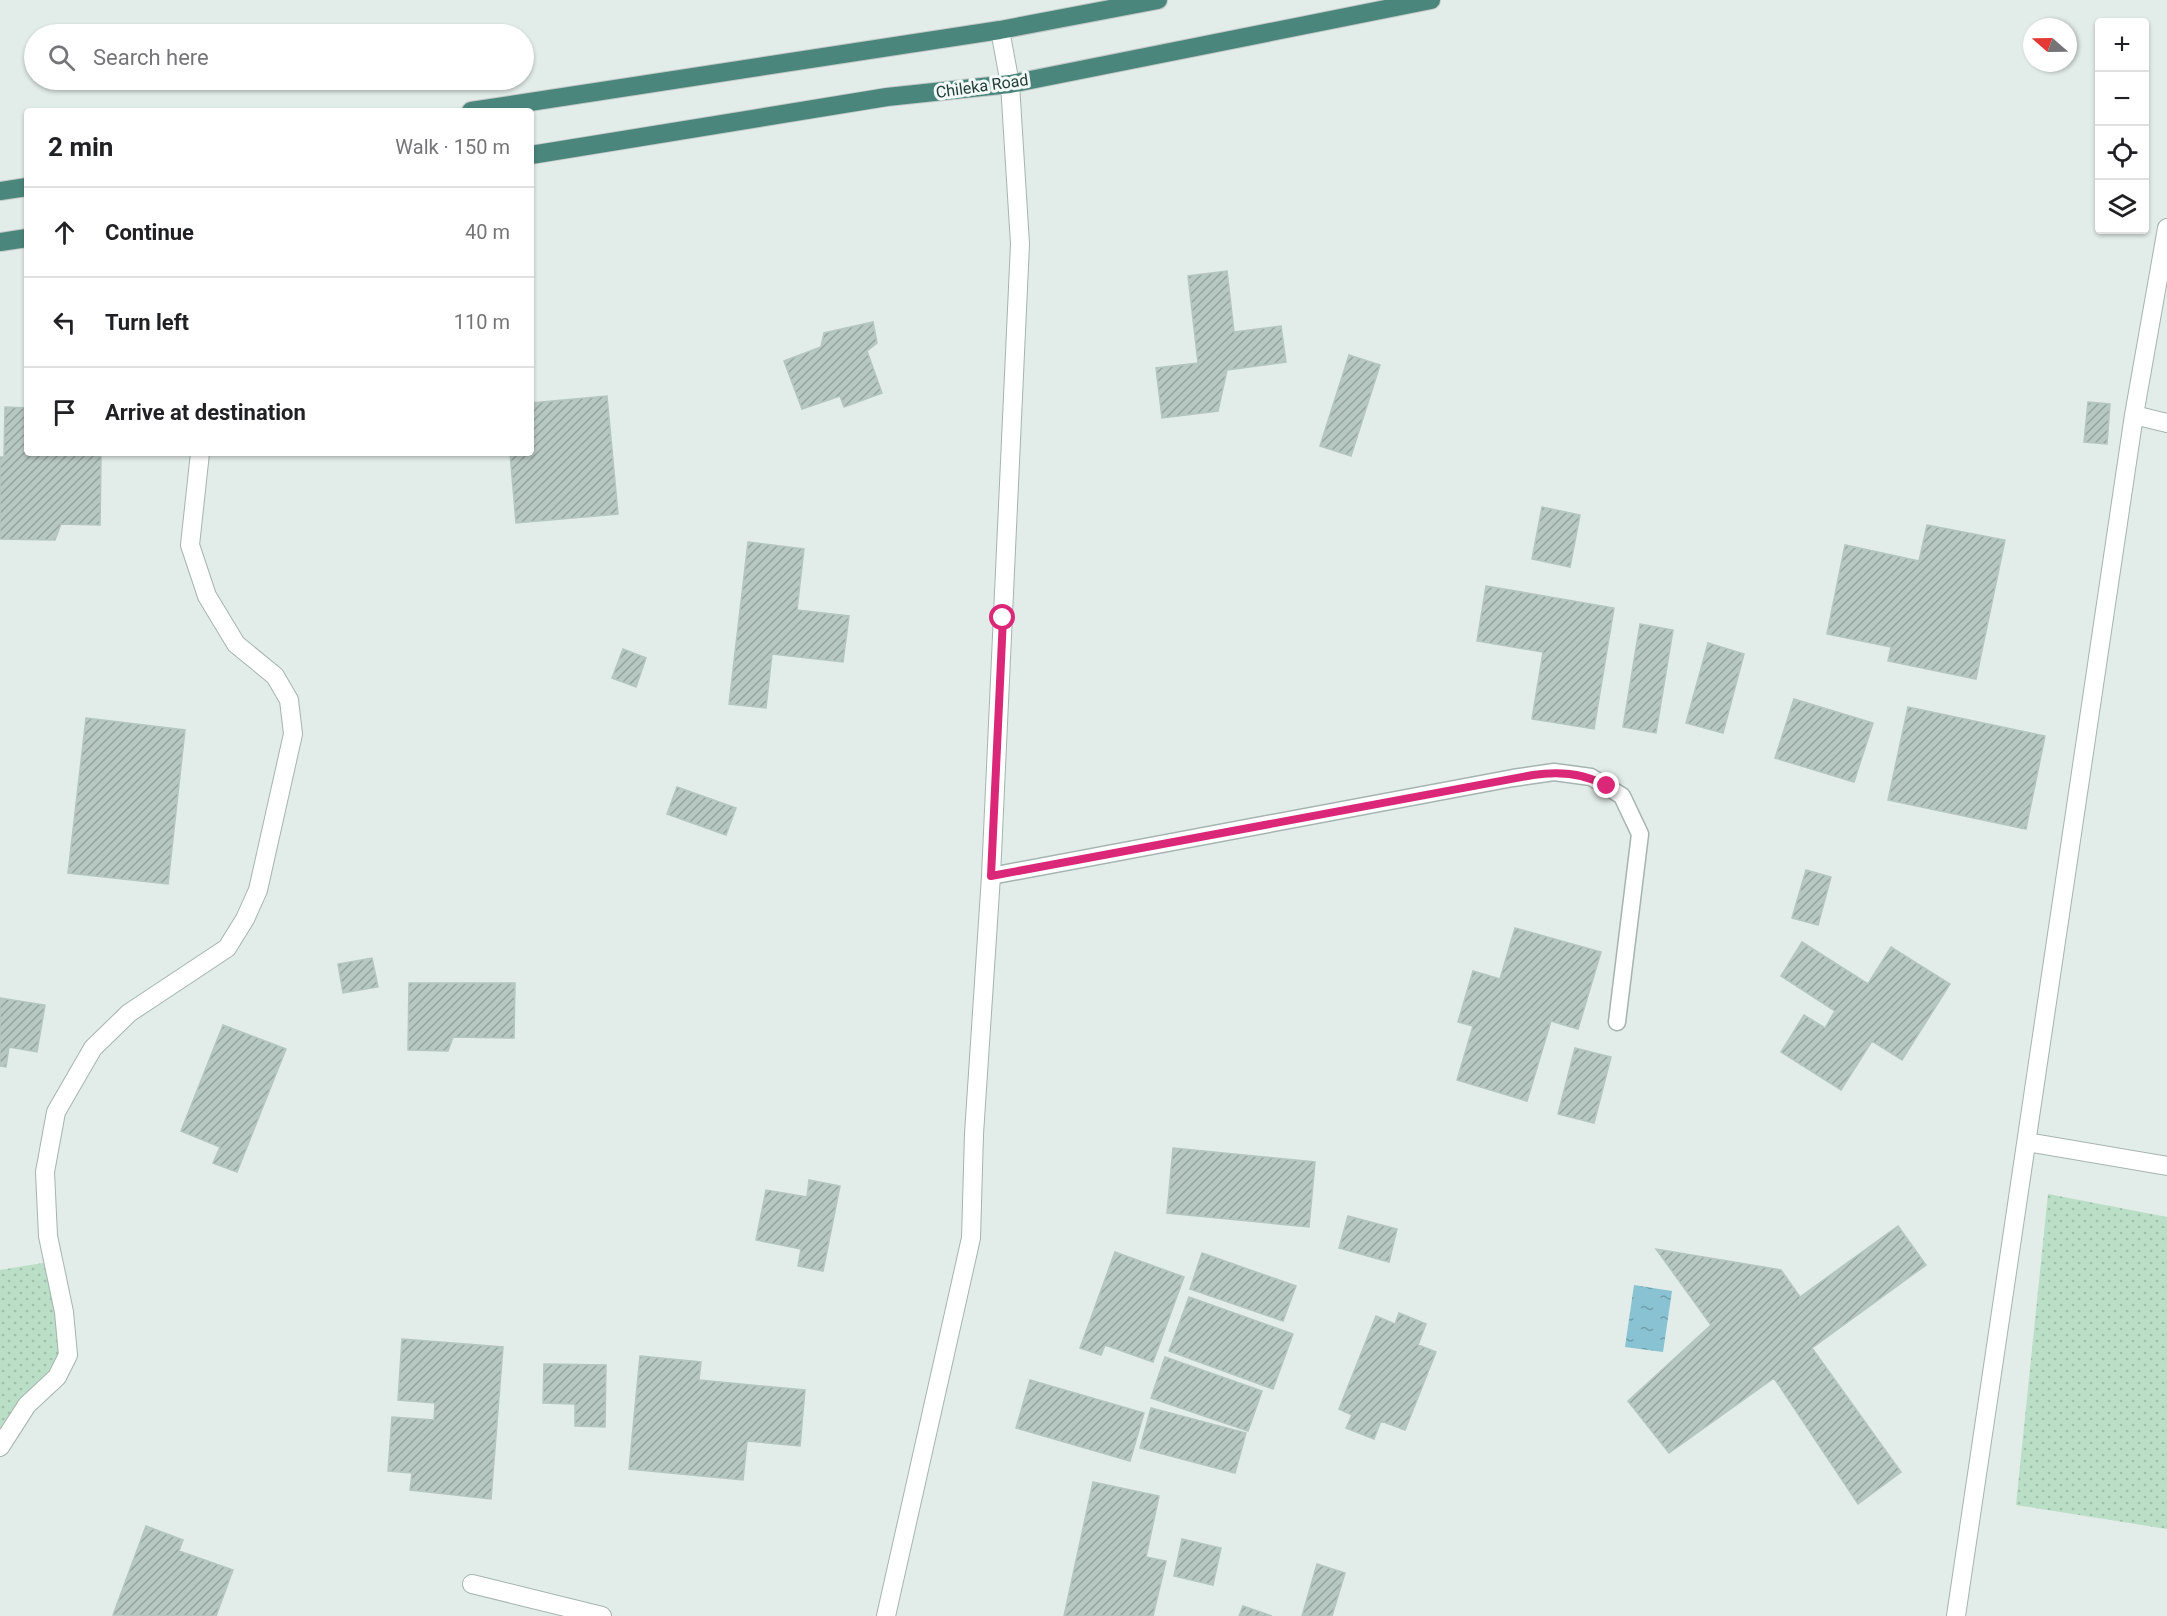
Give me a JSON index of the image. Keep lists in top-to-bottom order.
{
  "streets": {
    "highway": ["Chileka Road"]
  },
  "north": "left",
  "page": {
    "map_buttons": ["+", "−"],
    "search": "Search here",
    "heading": ["2 min", "Walk · 150 m"],
    "list": [
      ["Continue", "40 m"],
      ["Turn left", "110 m"],
      "Arrive at destination"
    ]
  }
}
